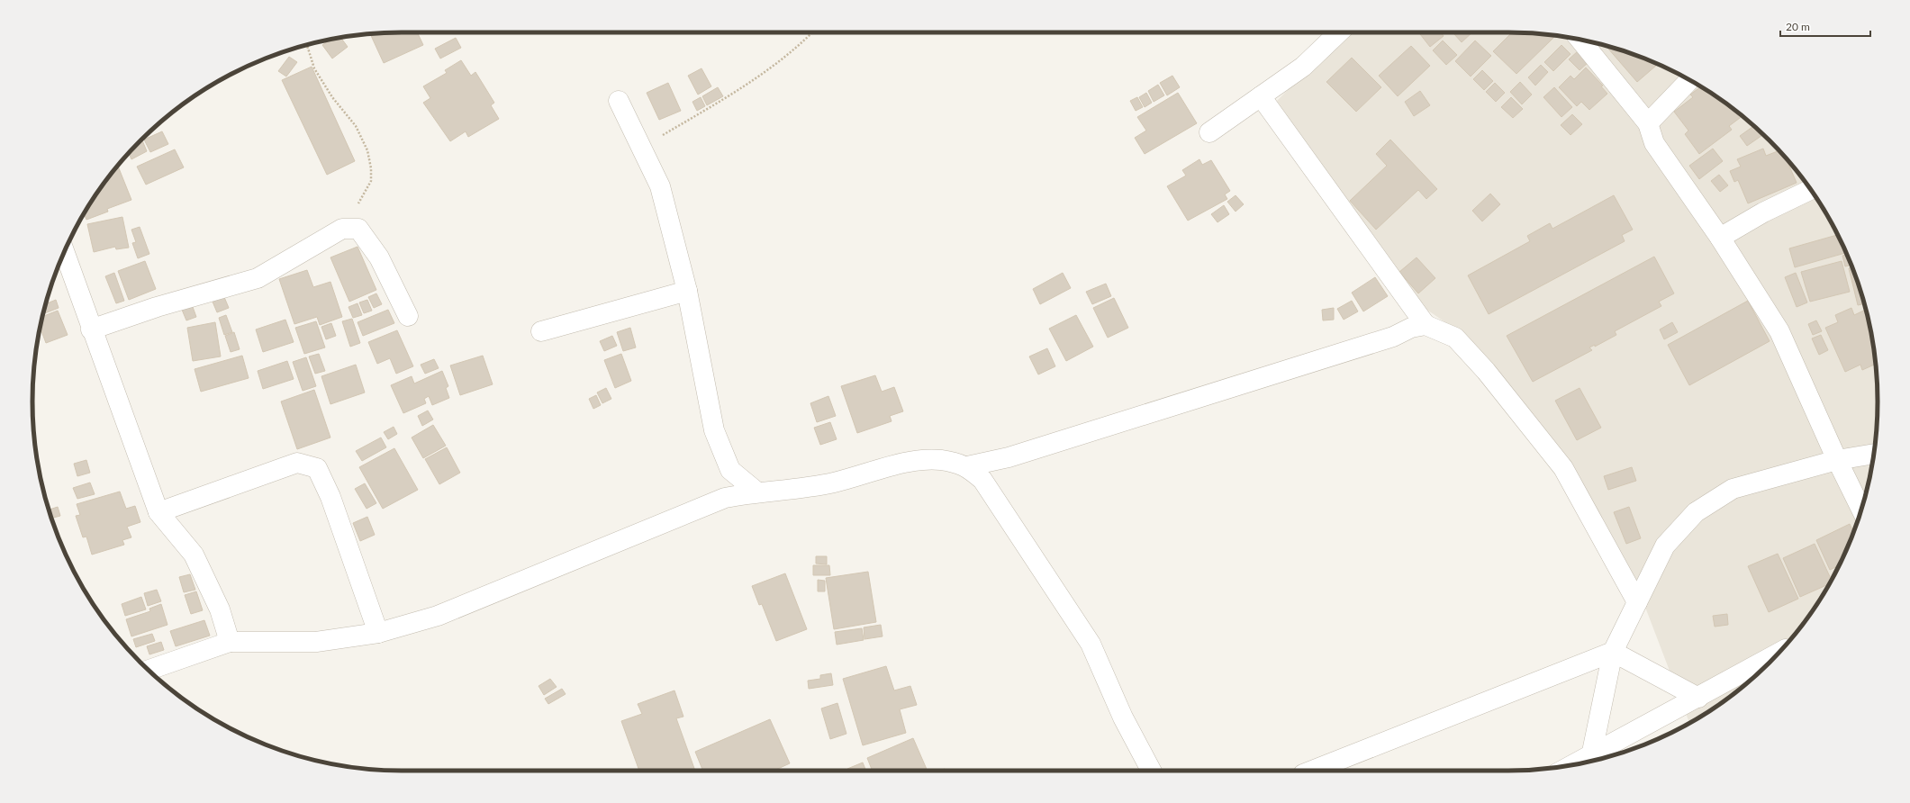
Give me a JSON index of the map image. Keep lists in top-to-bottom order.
{
  "scale_bar": "20 m"
}
